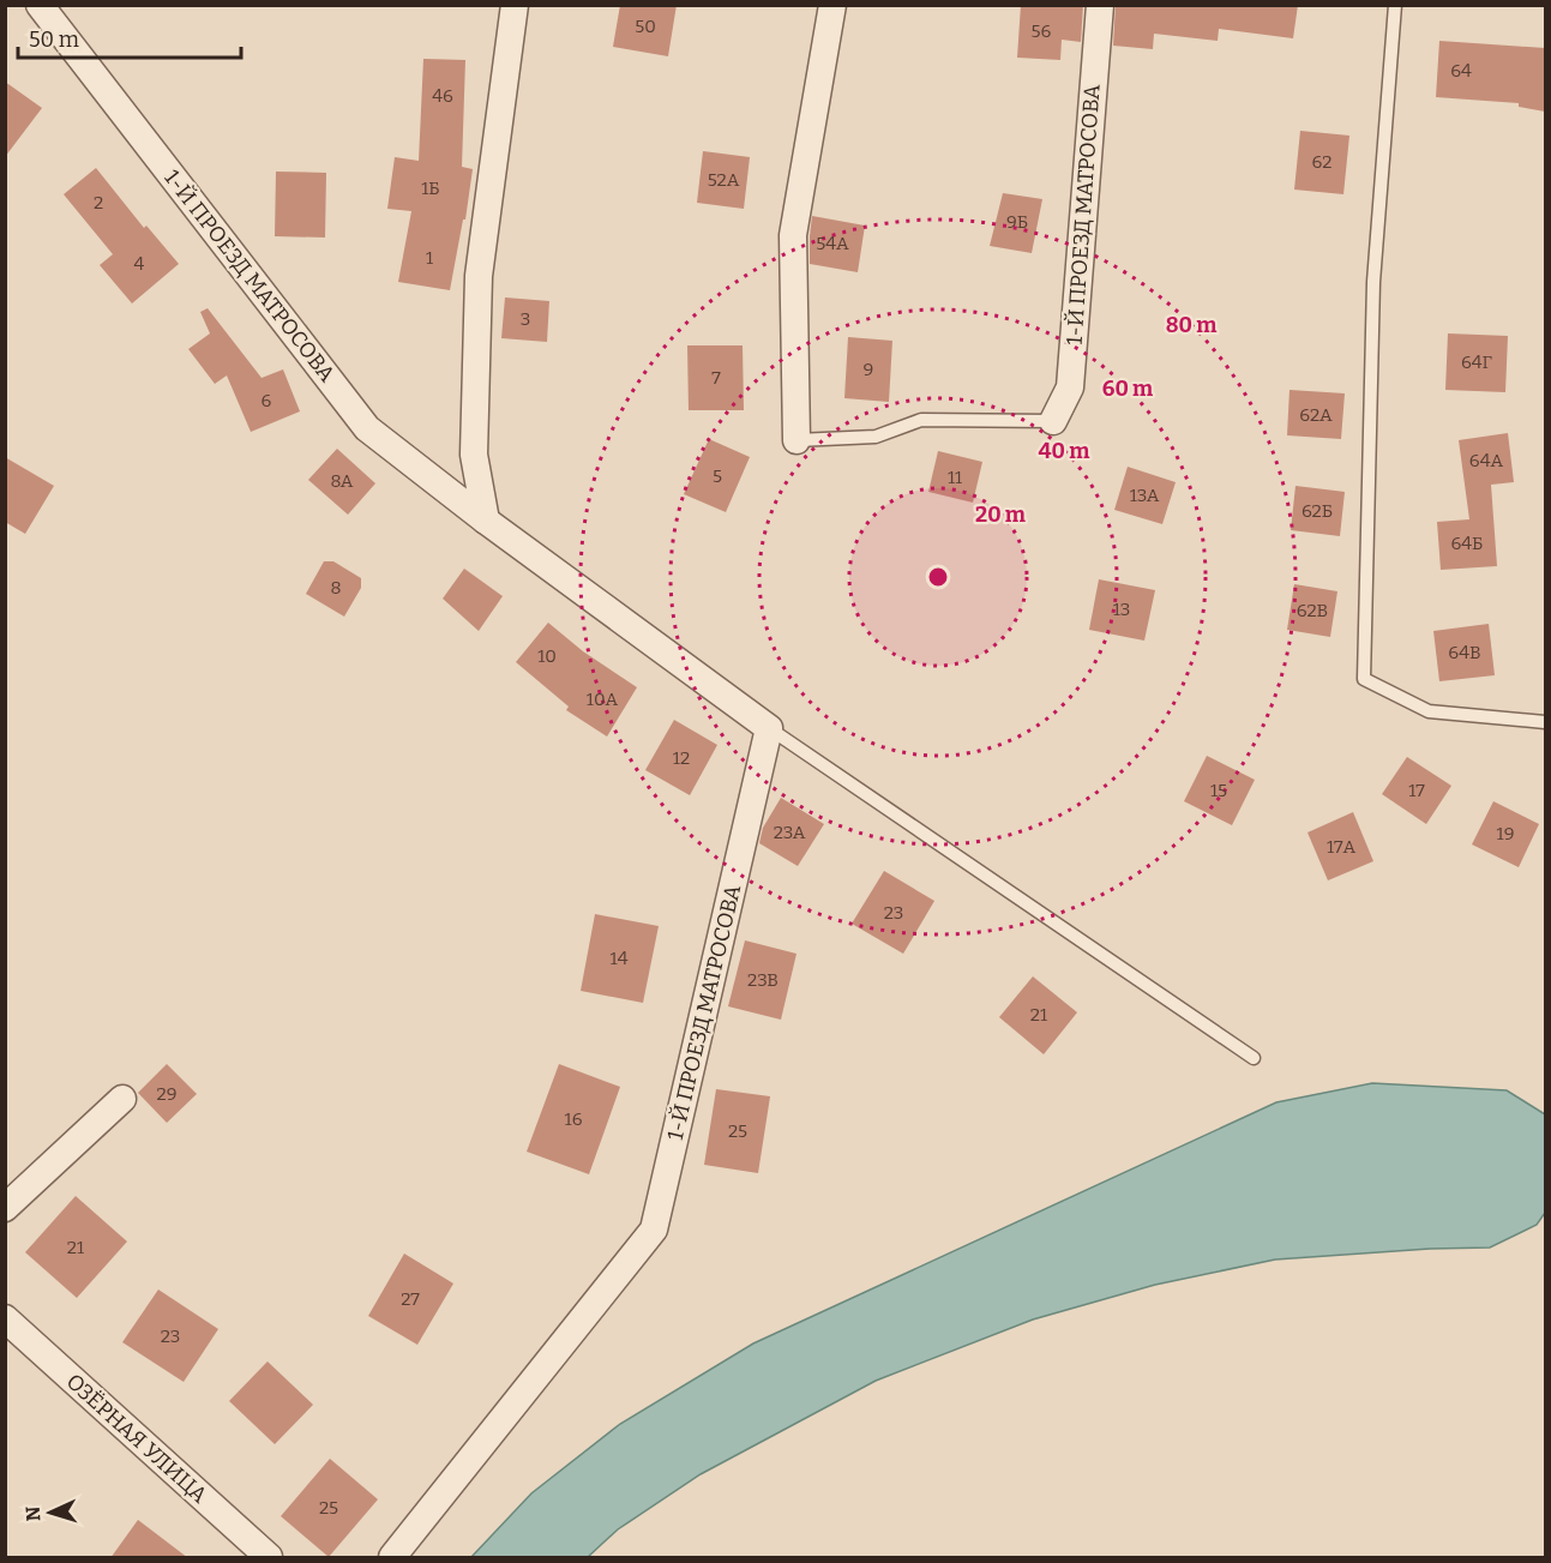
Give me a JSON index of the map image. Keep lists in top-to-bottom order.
{
  "streets": {
    "street": ["1-Й ПРОЕЗД МАТРОСОВА", "ОЗЁРНАЯ УЛИЦА"]
  },
  "house_numbers": [
    "50",
    "56",
    "64",
    "46",
    "62",
    "52А",
    "1Б",
    "2",
    "9Б",
    "54А",
    "1",
    "4",
    "3",
    "64Г",
    "9",
    "7",
    "6",
    "62А",
    "64А",
    "5",
    "11",
    "8А",
    "13А",
    "62Б",
    "64Б",
    "8",
    "13",
    "62В",
    "64В",
    "10",
    "10А",
    "12",
    "15",
    "17",
    "23А",
    "19",
    "17А",
    "23",
    "14",
    "23В",
    "21",
    "29",
    "16",
    "25",
    "21",
    "27",
    "23",
    "25"
  ],
  "scale_bar": "50 m",
  "north": "left",
  "rings": [
    "80 m",
    "60 m",
    "40 m",
    "20 m"
  ]
}
